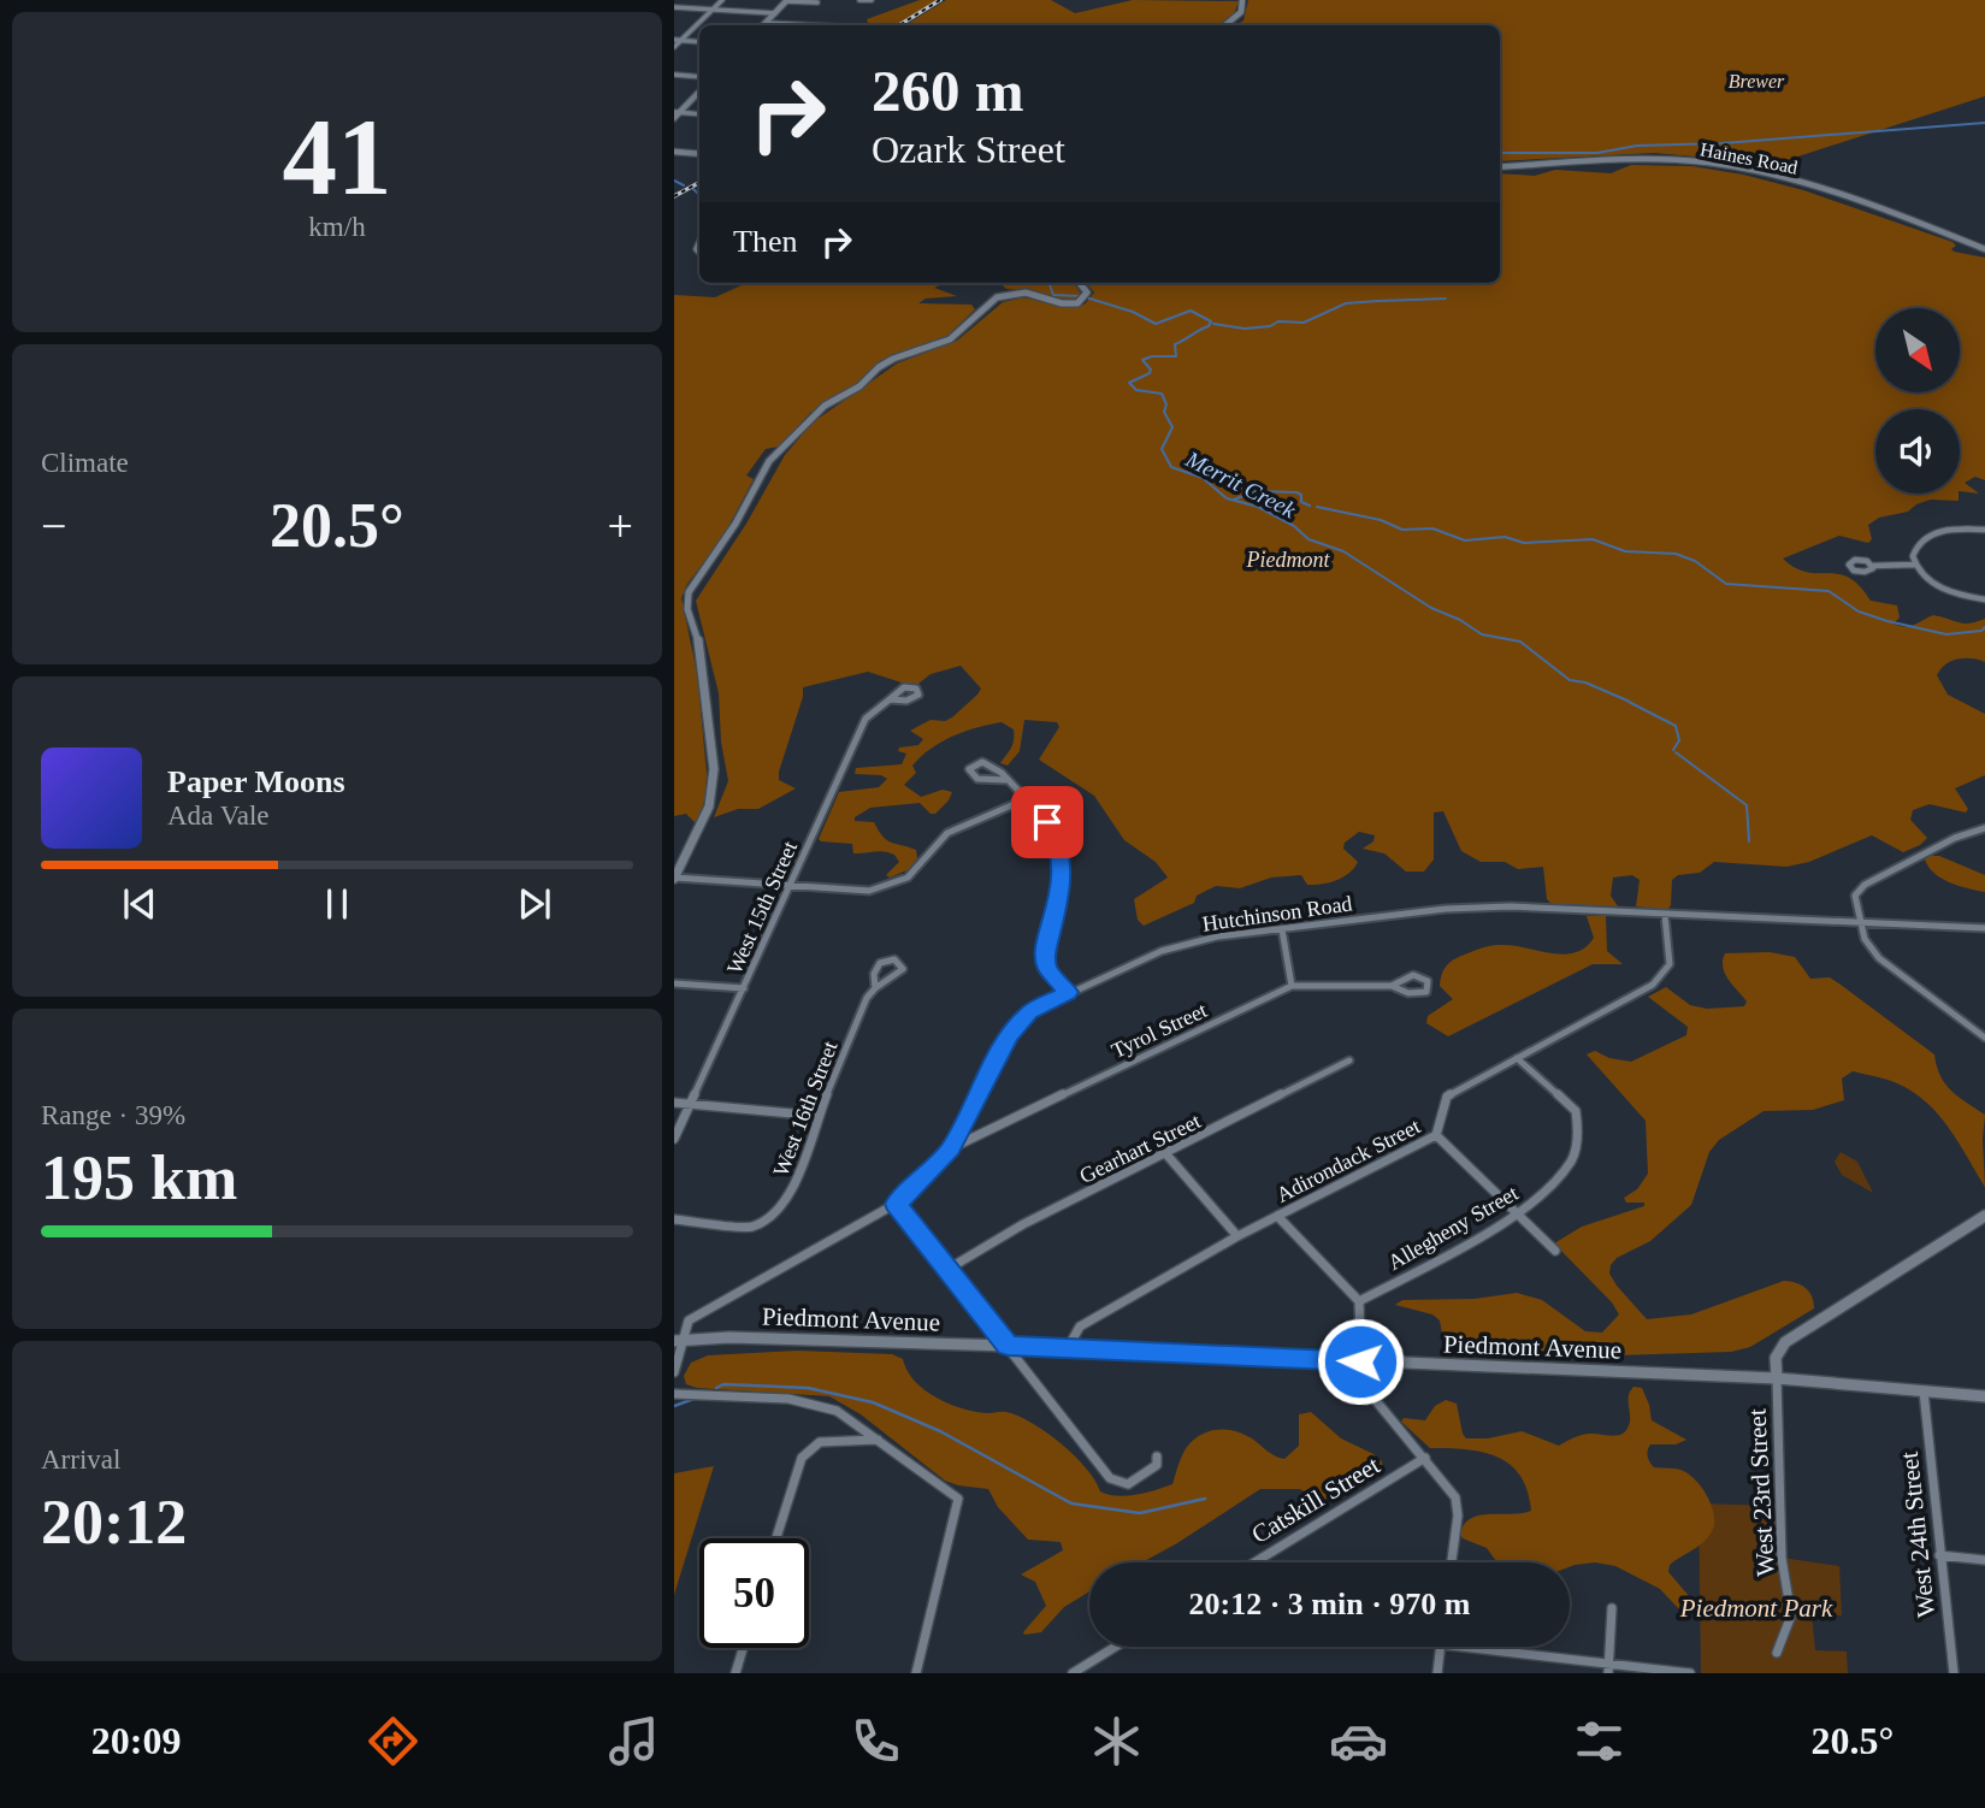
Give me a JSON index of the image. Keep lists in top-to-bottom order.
{
  "streets": {
    "main road": ["Haines Road", "Piedmont Avenue"],
    "street": [
      "West 15th Street",
      "Hutchinson Road",
      "Tyrol Street",
      "West 16th Street",
      "Gearhart Street",
      "Adirondack Street",
      "Allegheny Street",
      "West 23rd Street",
      "Catskill Street",
      "West 24th Street"
    ]
  },
  "crossings": [
    ["Hutchinson Road", "Tyrol Street"],
    ["Hutchinson Road", "Adirondack Street"],
    ["Hutchinson Road", "Piedmont Avenue"],
    ["Adirondack Street", "Allegheny Street"],
    ["Adirondack Street", "Piedmont Avenue"],
    ["Piedmont Avenue", "West 23rd Street"],
    ["Piedmont Avenue", "West 24th Street"]
  ],
  "water": ["Merrit Creek"],
  "parks": ["Brewer", "Piedmont", "Piedmont Park"],
  "north": "bottom right",
  "page": {
    "tile": [
      ["41", "km/h"],
      "Climate",
      ["Range · 39%", "195 km"],
      ["Arrival", "20:12"]
    ],
    "turn": ["260 m", "Ozark Street"],
    "then": "Then",
    "heat": ["−", "20.5°", "+"],
    "song": ["Paper Moons", "Ada Vale"],
    "limit": "50",
    "trip": "20:12 · 3 min · 970 m",
    "tabs": ["20:09", "20.5°"]
  }
}
